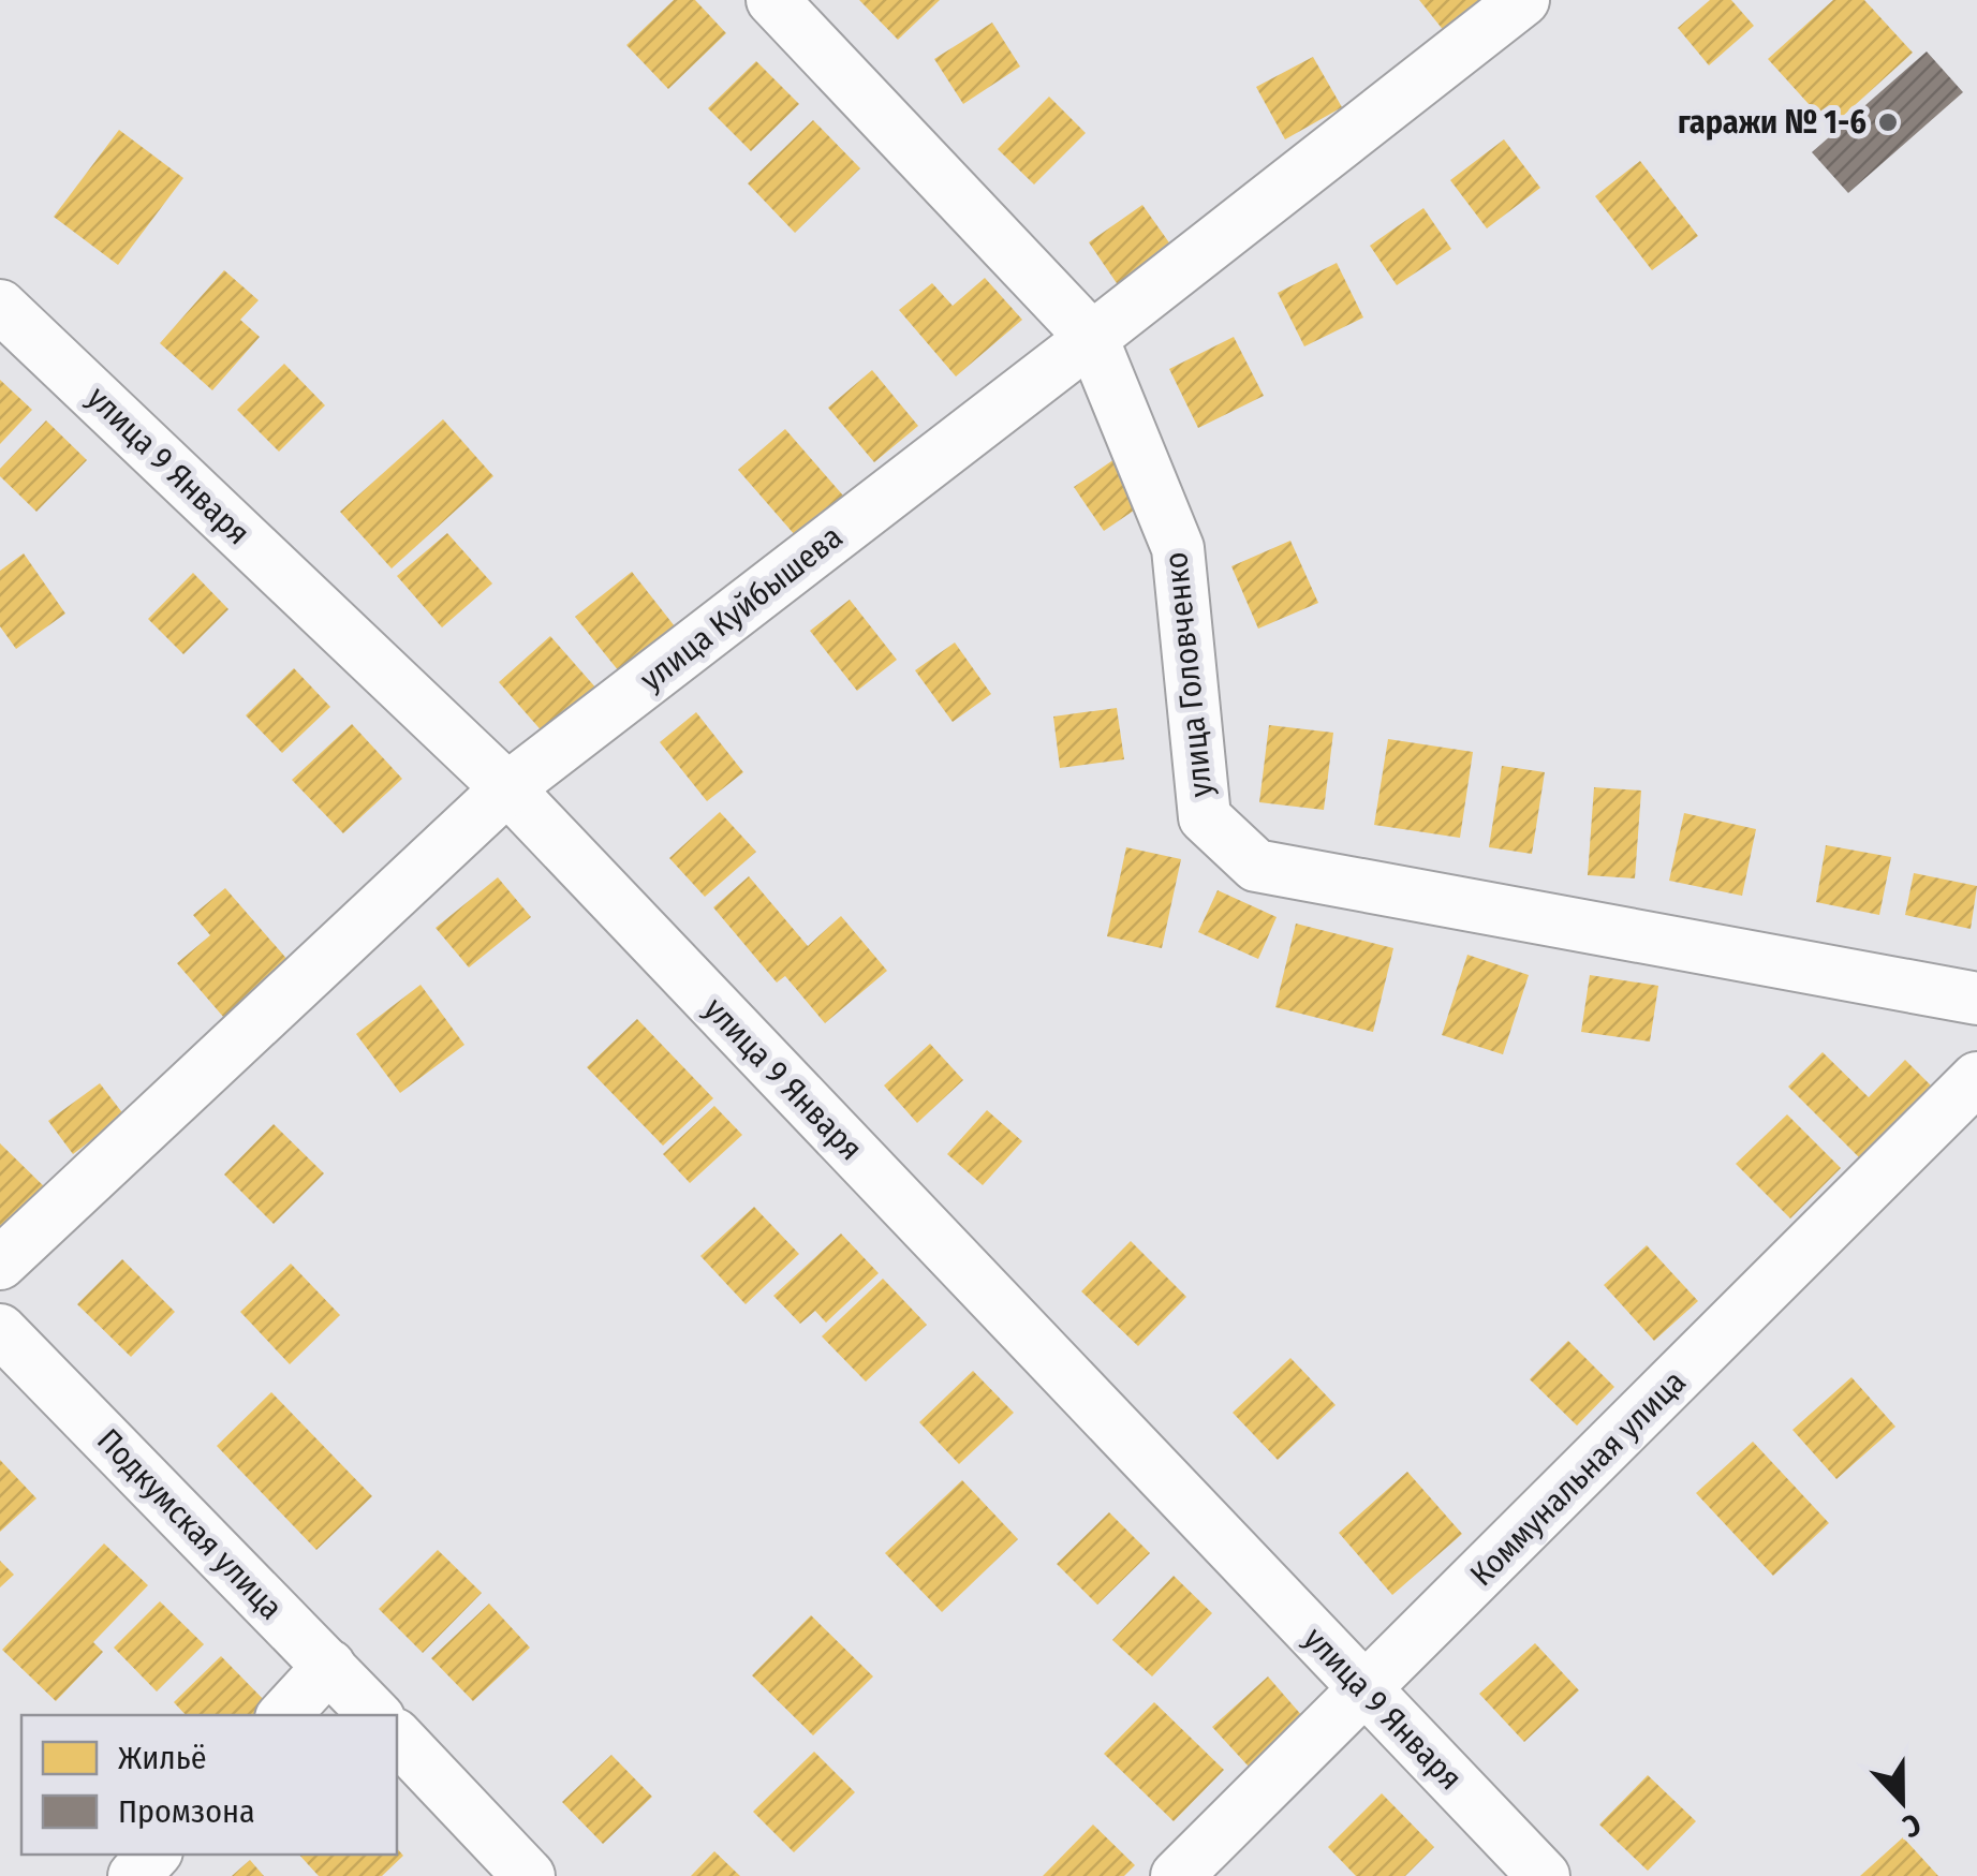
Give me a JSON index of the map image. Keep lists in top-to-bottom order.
{
  "streets": {
    "street": [
      "улица 9 Января",
      "улица Куйбышева",
      "улица Головченко",
      "Коммунальная улица",
      "Подкумская улица"
    ]
  },
  "crossings": [
    ["улица 9 Января", "улица Куйбышева"],
    ["улица 9 Января", "Коммунальная улица"],
    ["улица Куйбышева", "улица Головченко"]
  ],
  "places": ["гаражи № 1-6"],
  "legend": ["Жильё", "Промзона"],
  "north": "bottom"
}
